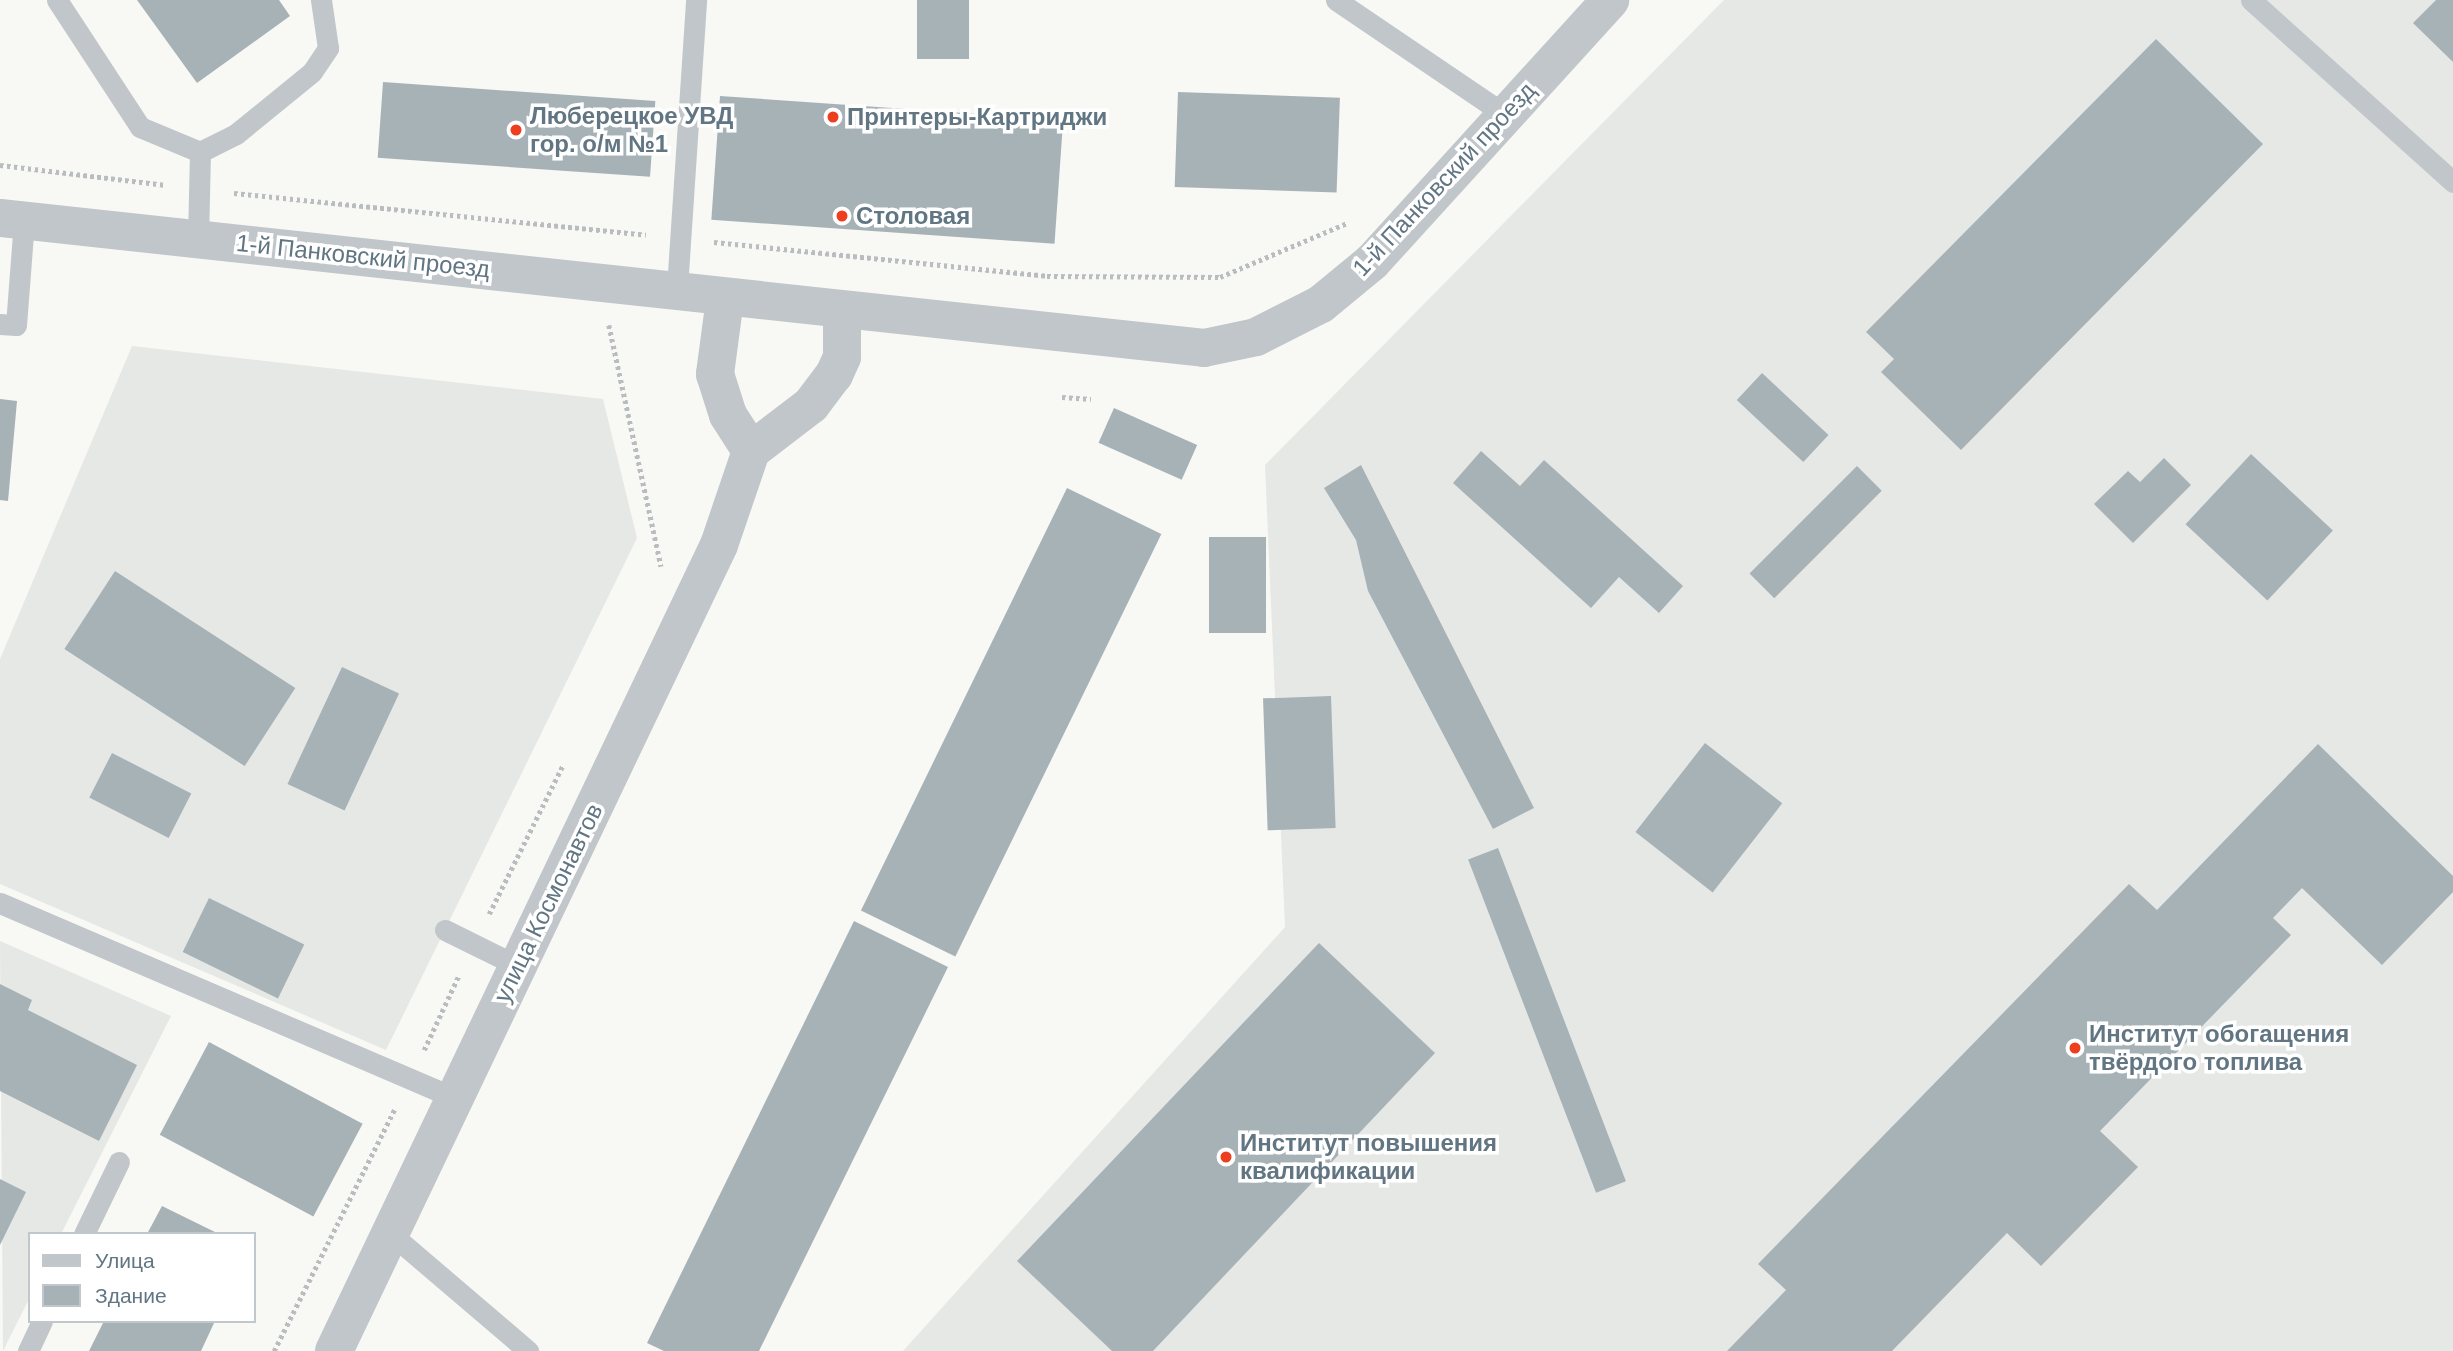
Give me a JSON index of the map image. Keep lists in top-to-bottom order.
{
  "streets": {
    "street": ["1-й Панковский проезд", "улица Космонавтов"]
  },
  "places": [
    "Принтеры-Картриджи",
    "Люберецкое УВД гор. о/м №1",
    "Столовая",
    "Институт обогащения твёрдого топлива",
    "Институт повышения квалификации"
  ],
  "legend": ["Улица", "Здание"]
}
